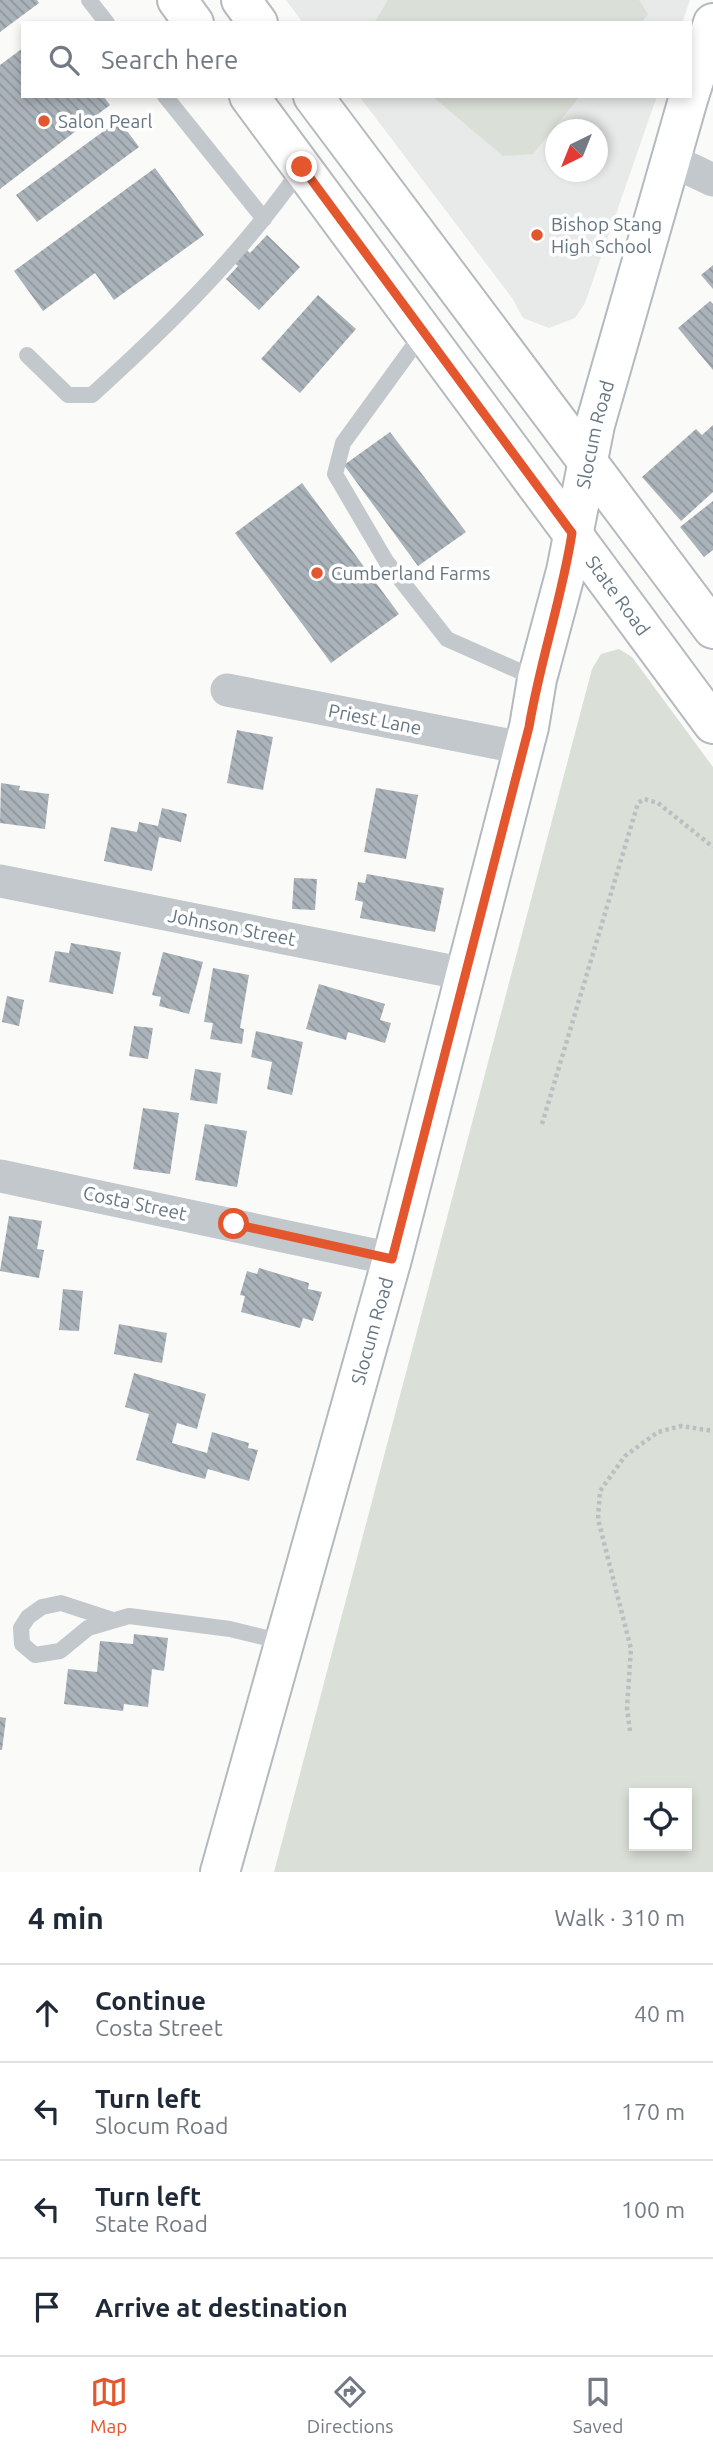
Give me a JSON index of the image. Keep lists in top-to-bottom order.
{
  "streets": {
    "main road": ["Slocum Road", "State Road"],
    "street": ["Priest Lane", "Johnson Street", "Costa Street"]
  },
  "crossings": [
    ["Slocum Road", "State Road"],
    ["Slocum Road", "Priest Lane"],
    ["Slocum Road", "Johnson Street"],
    ["Slocum Road", "Costa Street"]
  ],
  "places": ["Salon Pearl", "Bishop Stang High School", "Cumberland Farms"],
  "north": "bottom left",
  "page": {
    "search": "Search here",
    "heading": ["4 min", "Walk · 310 m"],
    "list": [
      ["Continue", "Costa Street", "40 m"],
      ["Turn left", "Slocum Road", "170 m"],
      ["Turn left", "State Road", "100 m"],
      "Arrive at destination"
    ],
    "nav": ["Map", "Directions", "Saved"]
  }
}
